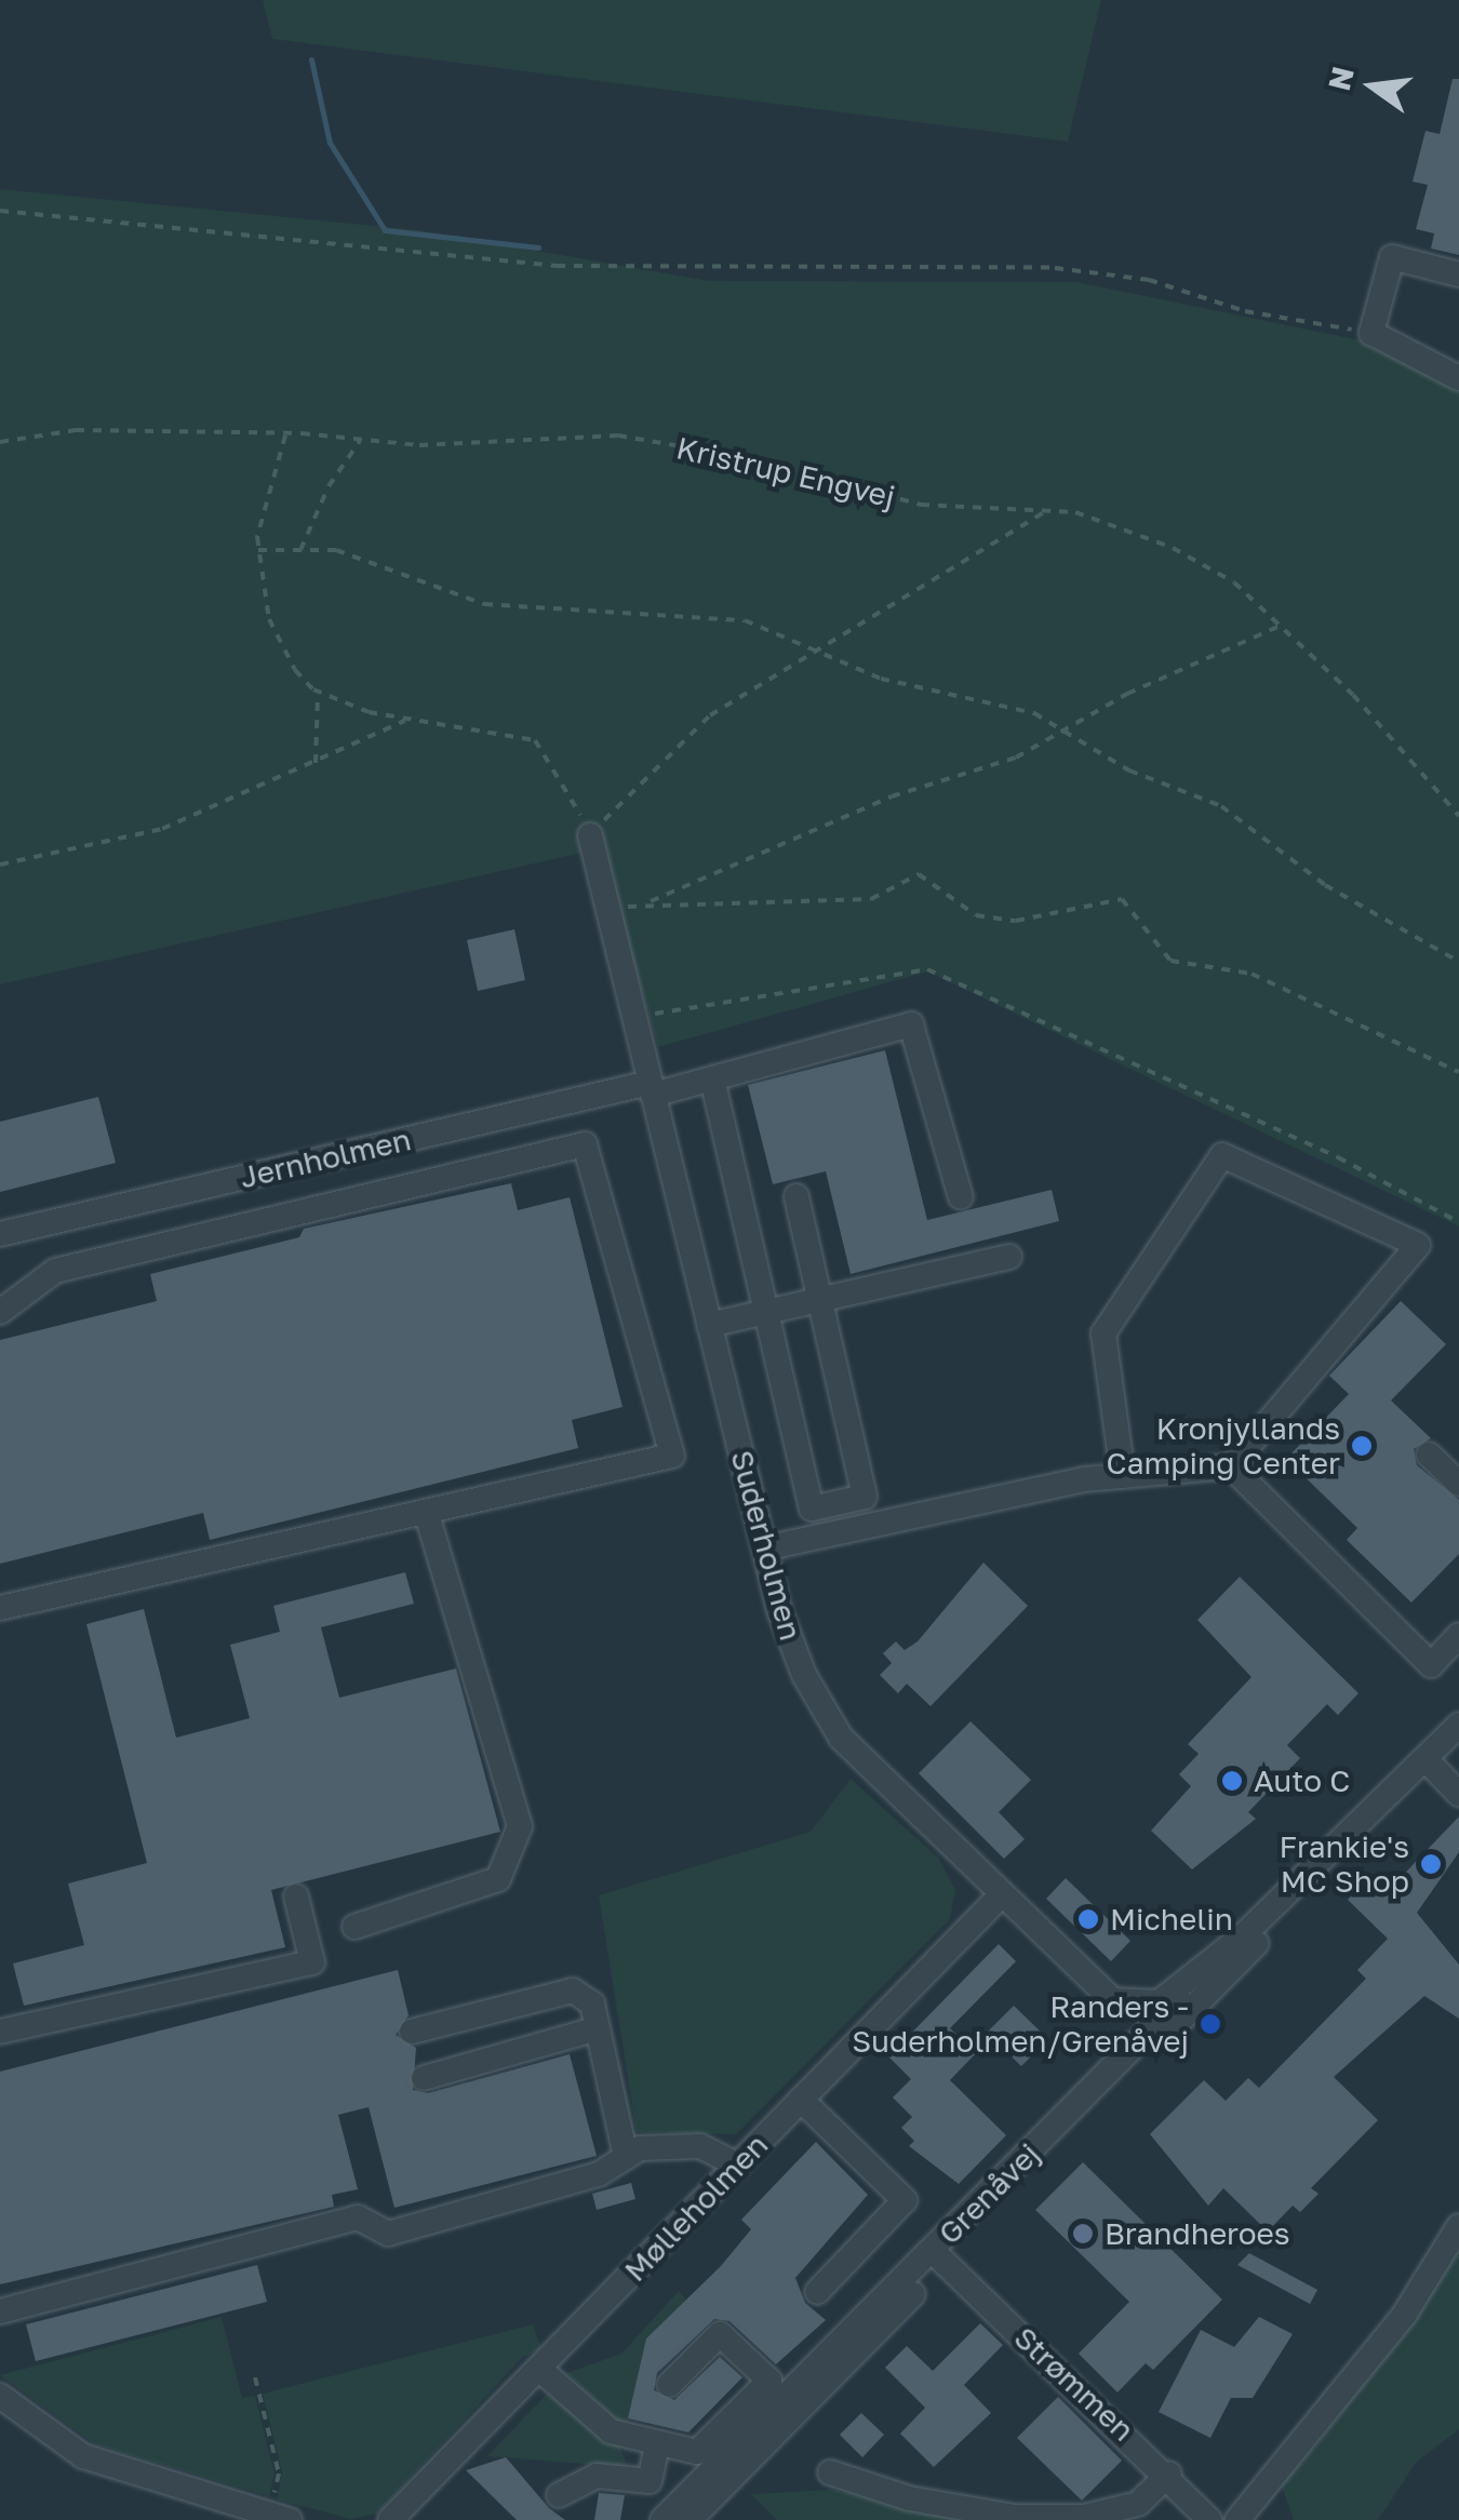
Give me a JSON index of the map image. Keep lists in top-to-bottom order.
{
  "streets": {
    "street": [
      "Jernholmen",
      "Suderholmen",
      "Grenåvej",
      "Mølleholmen",
      "Strømmen"
    ],
    "path": ["Kristrup Engvej"]
  },
  "crossings": [
    ["Jernholmen", "Suderholmen"],
    ["Suderholmen", "Grenåvej"],
    ["Suderholmen", "Mølleholmen"],
    ["Grenåvej", "Strømmen"]
  ],
  "places": [
    "Kronjyllands Camping Center",
    "Auto C",
    "Frankie's MC Shop",
    "Michelin",
    "Randers - Suderholmen/Grenåvej",
    "Brandheroes"
  ],
  "north": "left"
}
